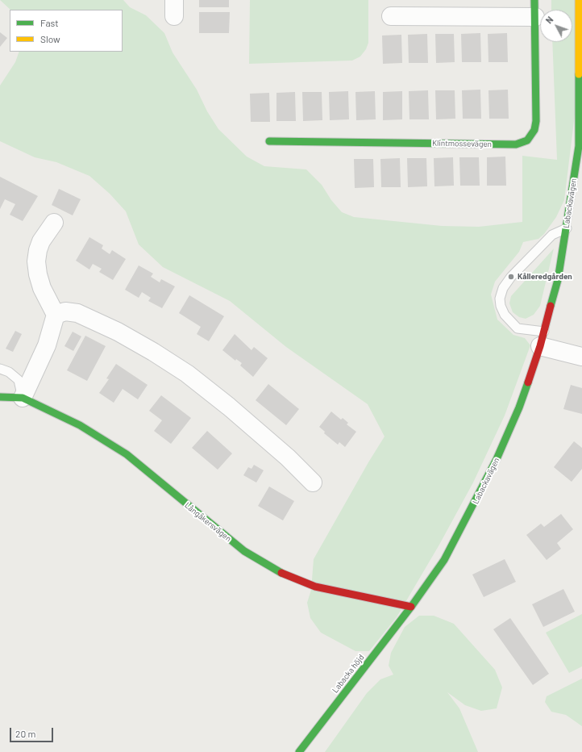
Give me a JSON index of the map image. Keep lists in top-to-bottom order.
{
  "streets": {
    "street": [
      "Klintmossevägen",
      "Labackavägen",
      "Långåkersvägen",
      "Labacka höjd"
    ]
  },
  "crossings": [
    ["Labackavägen", "Långåkersvägen"],
    ["Labackavägen", "Labacka höjd"],
    ["Långåkersvägen", "Labacka höjd"]
  ],
  "places": ["Kålleredgården"],
  "legend": ["Fast", "Slow"],
  "scale_bar": "20 m",
  "north": "top left"
}
